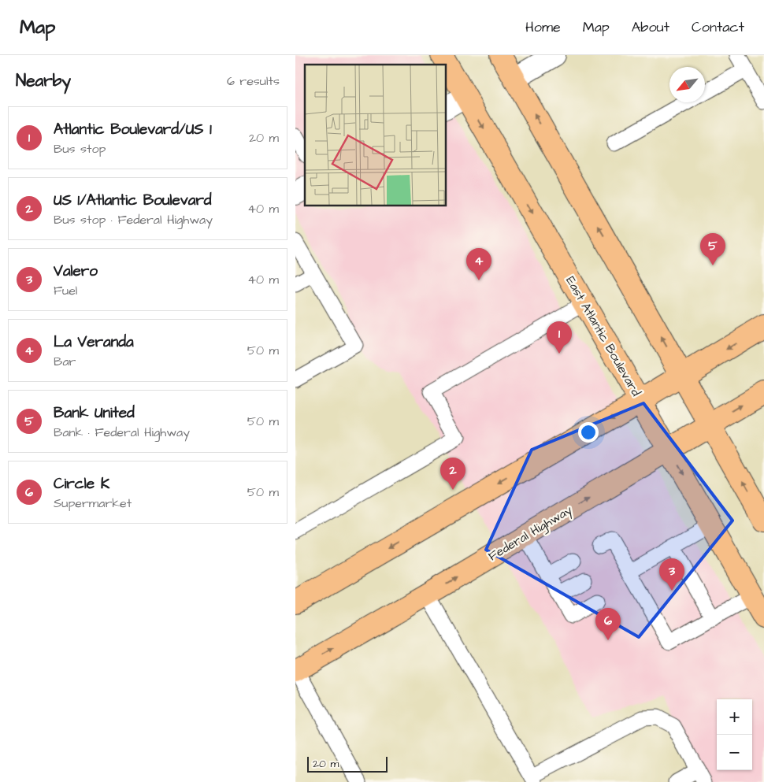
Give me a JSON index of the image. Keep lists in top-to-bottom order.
{
  "streets": {
    "main road": ["East Atlantic Boulevard", "Federal Highway"]
  },
  "crossings": [
    ["East Atlantic Boulevard", "Federal Highway"]
  ],
  "scale_bar": "20 m",
  "north": "bottom left",
  "page": {
    "header": "Map",
    "nav": [
      "Home",
      "Map",
      "About",
      "Contact"
    ],
    "heading": ["Nearby", "6 results"],
    "list": [
      {
        "mark": "1",
        "name": "Atlantic Boulevard/US 1",
        "note": "Bus stop",
        "value": "20 m"
      },
      {
        "mark": "2",
        "name": "US 1/Atlantic Boulevard",
        "note": "Bus stop · Federal Highway",
        "value": "40 m"
      },
      {
        "mark": "3",
        "name": "Valero",
        "note": "Fuel",
        "value": "40 m"
      },
      {
        "mark": "4",
        "name": "La Veranda",
        "note": "Bar",
        "value": "50 m"
      },
      {
        "mark": "5",
        "name": "Bank United",
        "note": "Bank · Federal Highway",
        "value": "50 m"
      },
      {
        "mark": "6",
        "name": "Circle K",
        "note": "Supermarket",
        "value": "50 m"
      }
    ],
    "pins": [
      "5",
      "4",
      "1",
      "2",
      "3",
      "6"
    ],
    "map_buttons": ["+", "−"],
    "scale": "20 m"
  }
}
